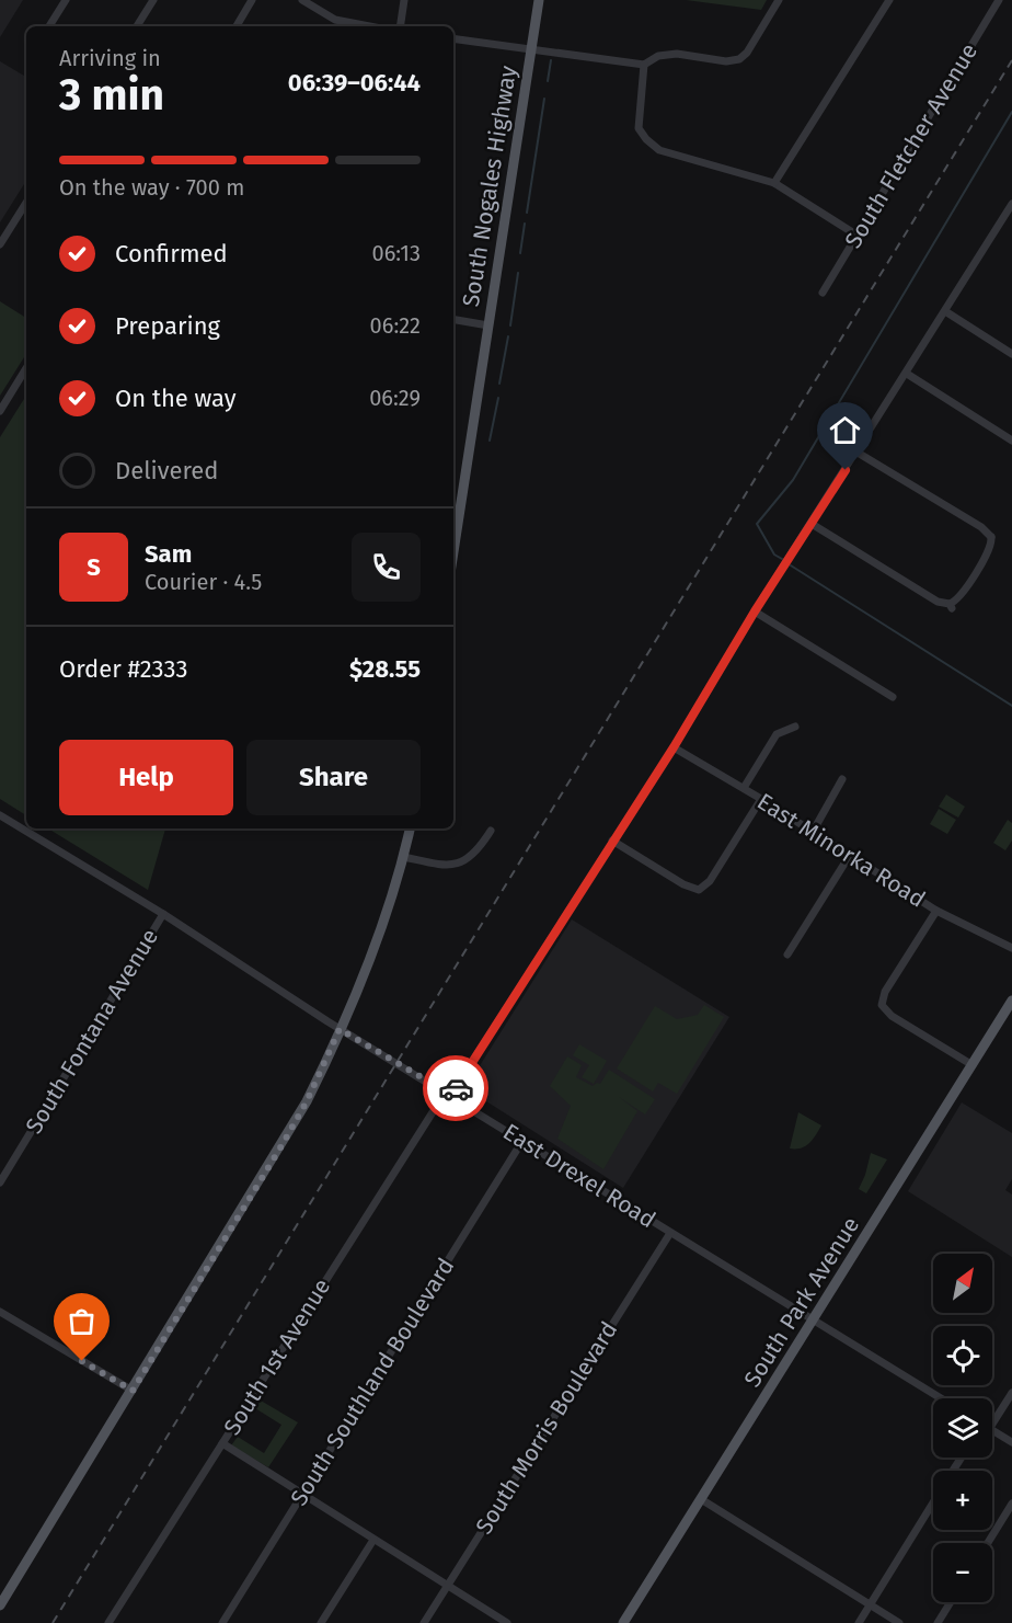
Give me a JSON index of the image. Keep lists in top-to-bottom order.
{
  "streets": {
    "main road": ["South Nogales Highway", "South Park Avenue"],
    "street": [
      "South Fletcher Avenue",
      "East Minorka Road",
      "South Fontana Avenue",
      "East Drexel Road",
      "South 1st Avenue",
      "South Southland Boulevard",
      "South Morris Boulevard"
    ]
  },
  "crossings": [
    ["East Minorka Road", "South 1st Avenue"],
    ["South Fontana Avenue", "East Drexel Road"],
    ["East Drexel Road", "South Park Avenue"],
    ["East Drexel Road", "South 1st Avenue"],
    ["East Drexel Road", "South Southland Boulevard"],
    ["East Drexel Road", "South Morris Boulevard"]
  ],
  "north": "top right",
  "page": {
    "heading": ["3 min", "Arriving in", "06:39–06:44"],
    "panel": [
      "Sam",
      "Courier · 4.5",
      "Order #2333",
      "$28.55"
    ],
    "bar": "On the way · 700 m",
    "list": [
      ["Confirmed", "06:13"],
      ["Preparing", "06:22"],
      ["On the way", "06:29"],
      "Delivered"
    ],
    "round": "S",
    "buttons": ["Help", "Share"],
    "map_buttons": ["+", "−"]
  }
}
